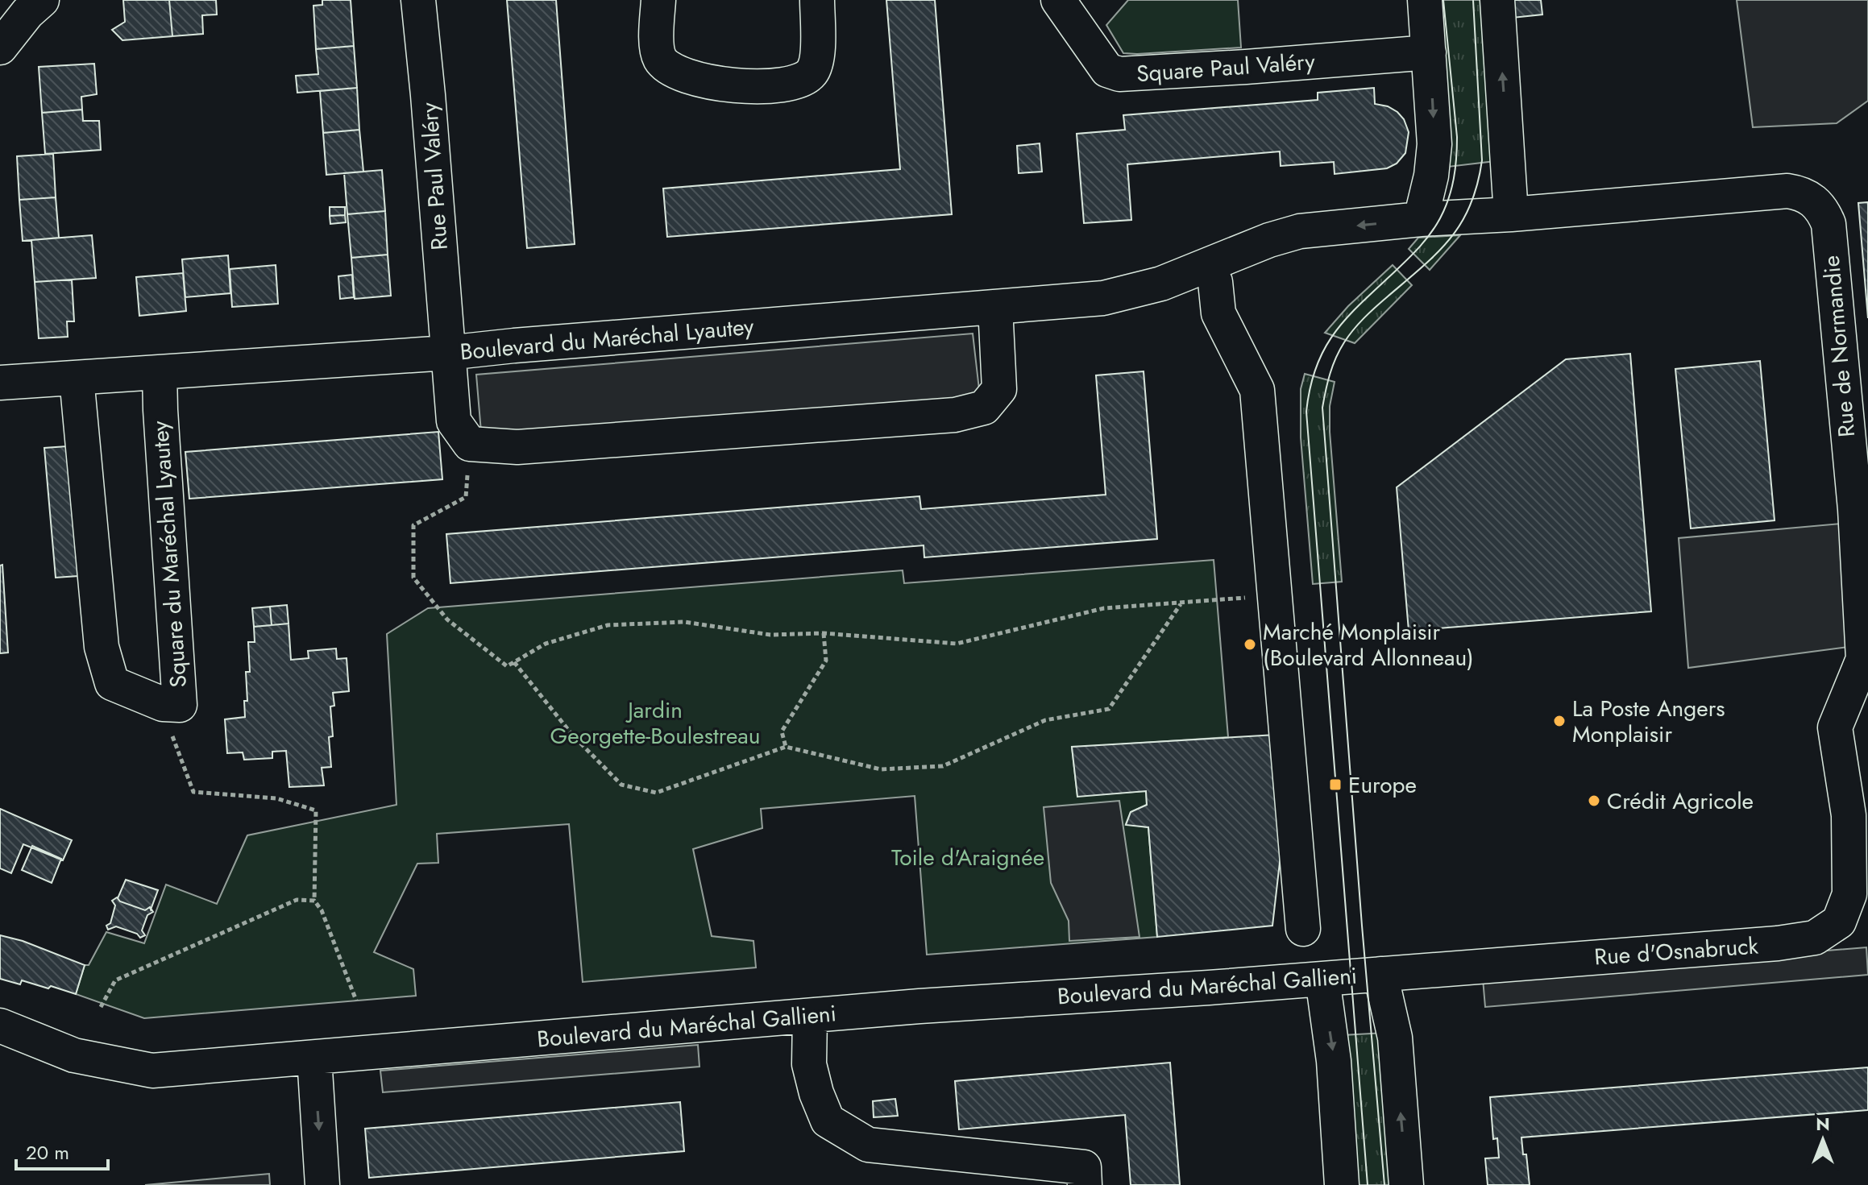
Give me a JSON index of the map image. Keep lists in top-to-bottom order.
{
  "streets": {
    "street": [
      "Square Paul Valéry",
      "Rue Paul Valéry",
      "Boulevard du Maréchal Lyautey",
      "Rue de Normandie",
      "Square du Maréchal Lyautey",
      "Rue d'Osnabruck",
      "Boulevard du Maréchal Gallieni"
    ]
  },
  "crossings": [
    ["Rue Paul Valéry", "Boulevard du Maréchal Lyautey"],
    ["Boulevard du Maréchal Lyautey", "Rue de Normandie"],
    ["Boulevard du Maréchal Lyautey", "Square du Maréchal Lyautey"],
    ["Rue de Normandie", "Rue d'Osnabruck"],
    ["Rue d'Osnabruck", "Boulevard du Maréchal Gallieni"]
  ],
  "parks": ["Jardin Georgette-Boulestreau", "Toile d'Araignée"],
  "places": {
    "other": ["Marché Monplaisir (Boulevard Allonneau)", "La Poste Angers Monplaisir", "Crédit Agricole"],
    "transit": ["Europe"]
  },
  "scale_bar": "20 m",
  "north": "top"
}
